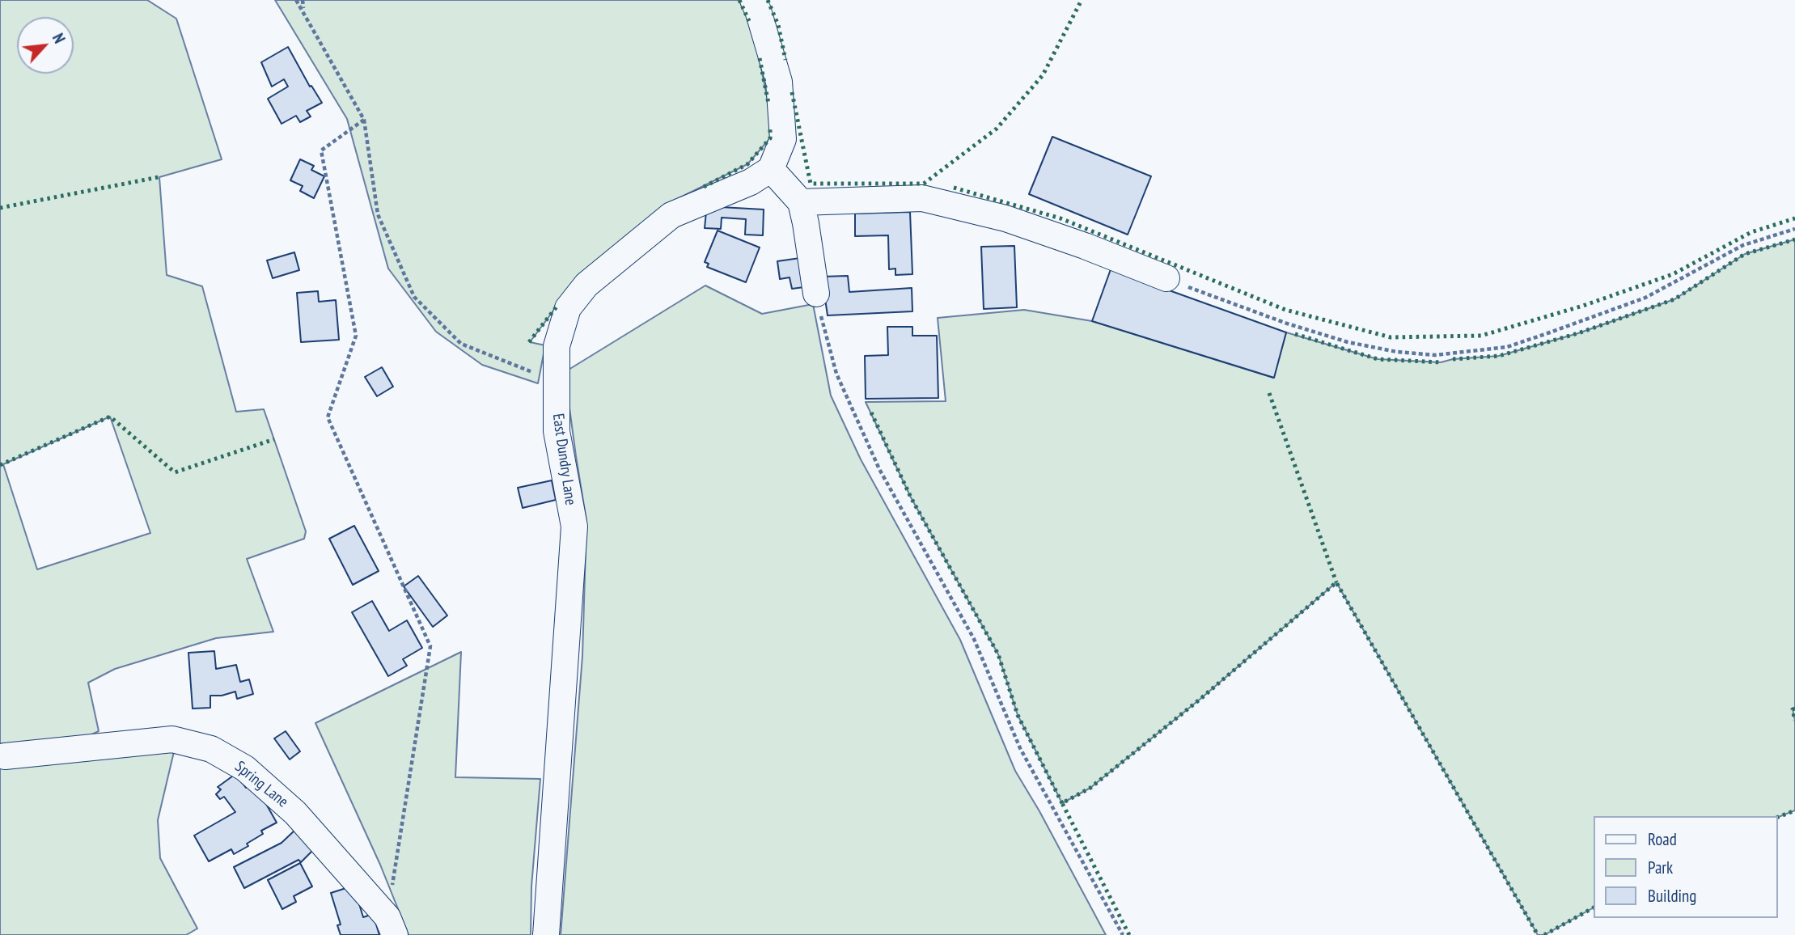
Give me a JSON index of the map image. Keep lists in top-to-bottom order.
{
  "streets": {
    "street": ["East Dundry Lane", "Spring Lane"]
  },
  "legend": ["Road", "Park", "Building"],
  "north": "top right"
}
